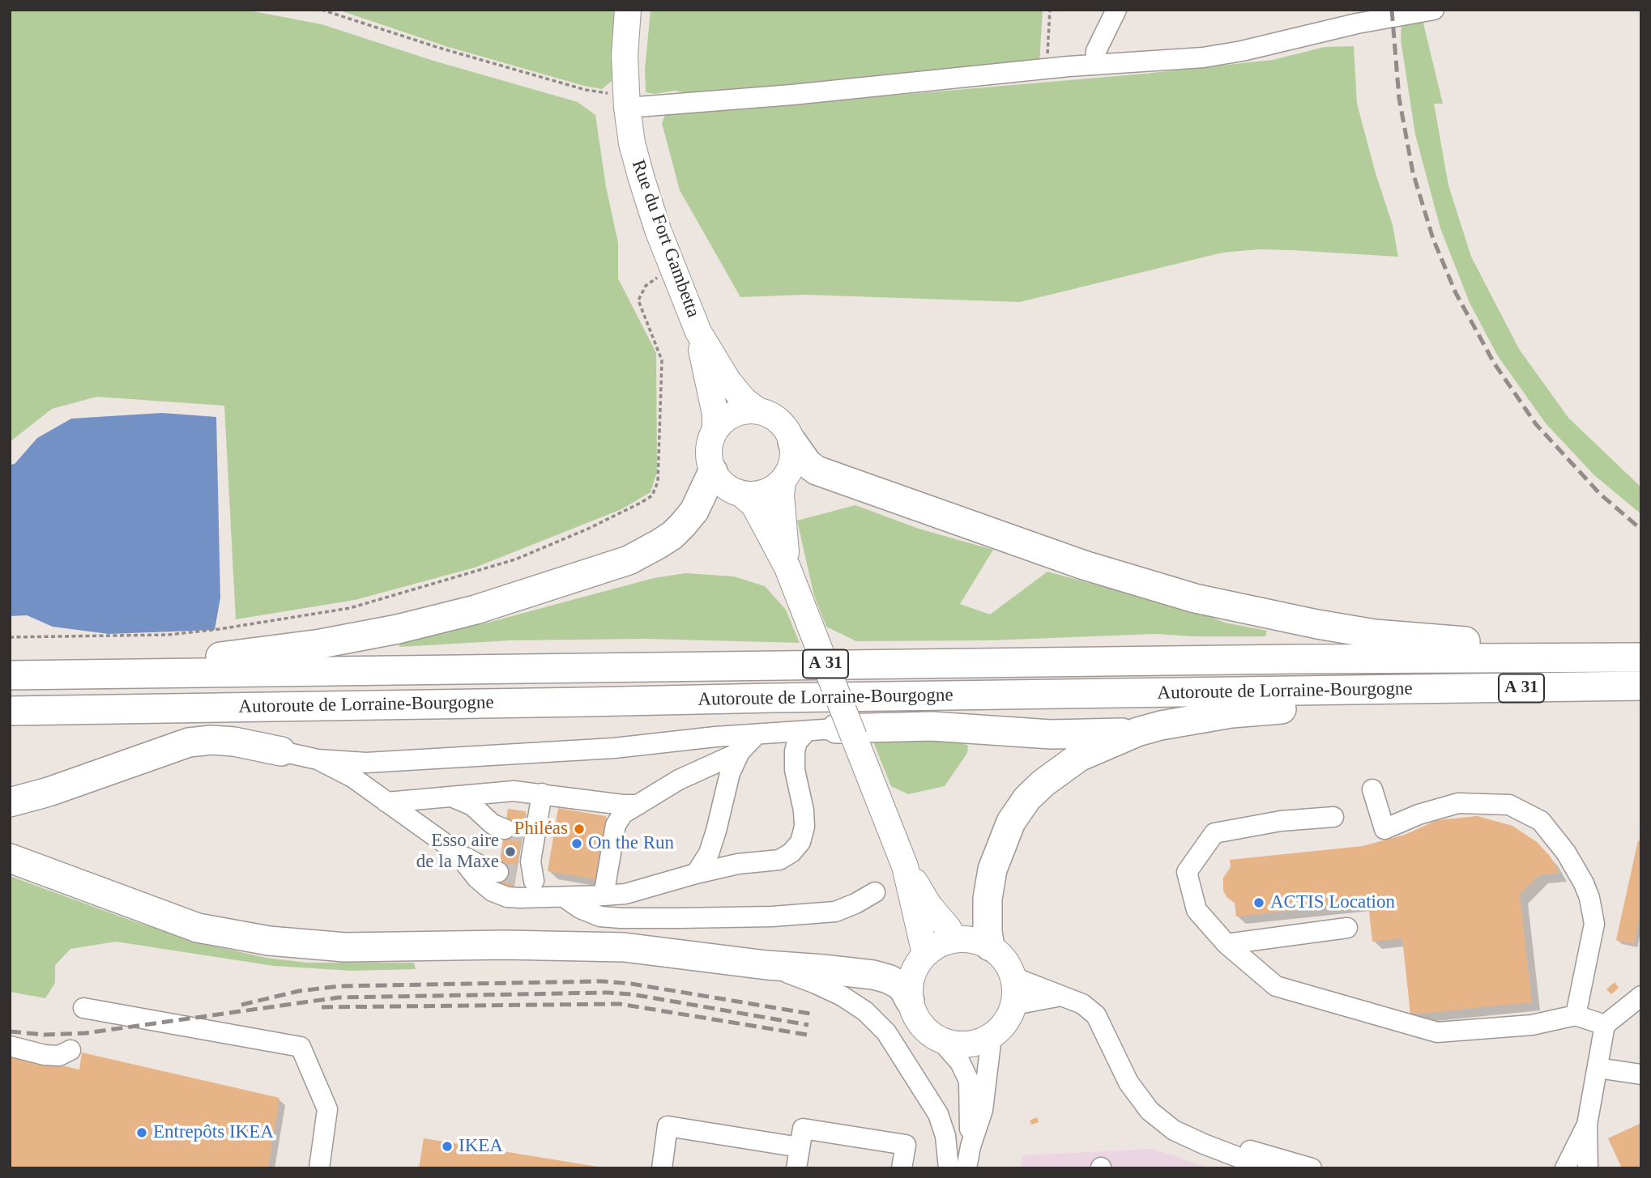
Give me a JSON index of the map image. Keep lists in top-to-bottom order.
{
  "streets": {
    "highway": ["A 31", "Autoroute de Lorraine-Bourgogne"],
    "main road": ["Rue du Fort Gambetta"]
  },
  "places": [
    "Philéas",
    "On the Run",
    "Esso aire de la Maxe",
    "ACTIS Location",
    "Entrepôts IKEA",
    "IKEA"
  ]
}
